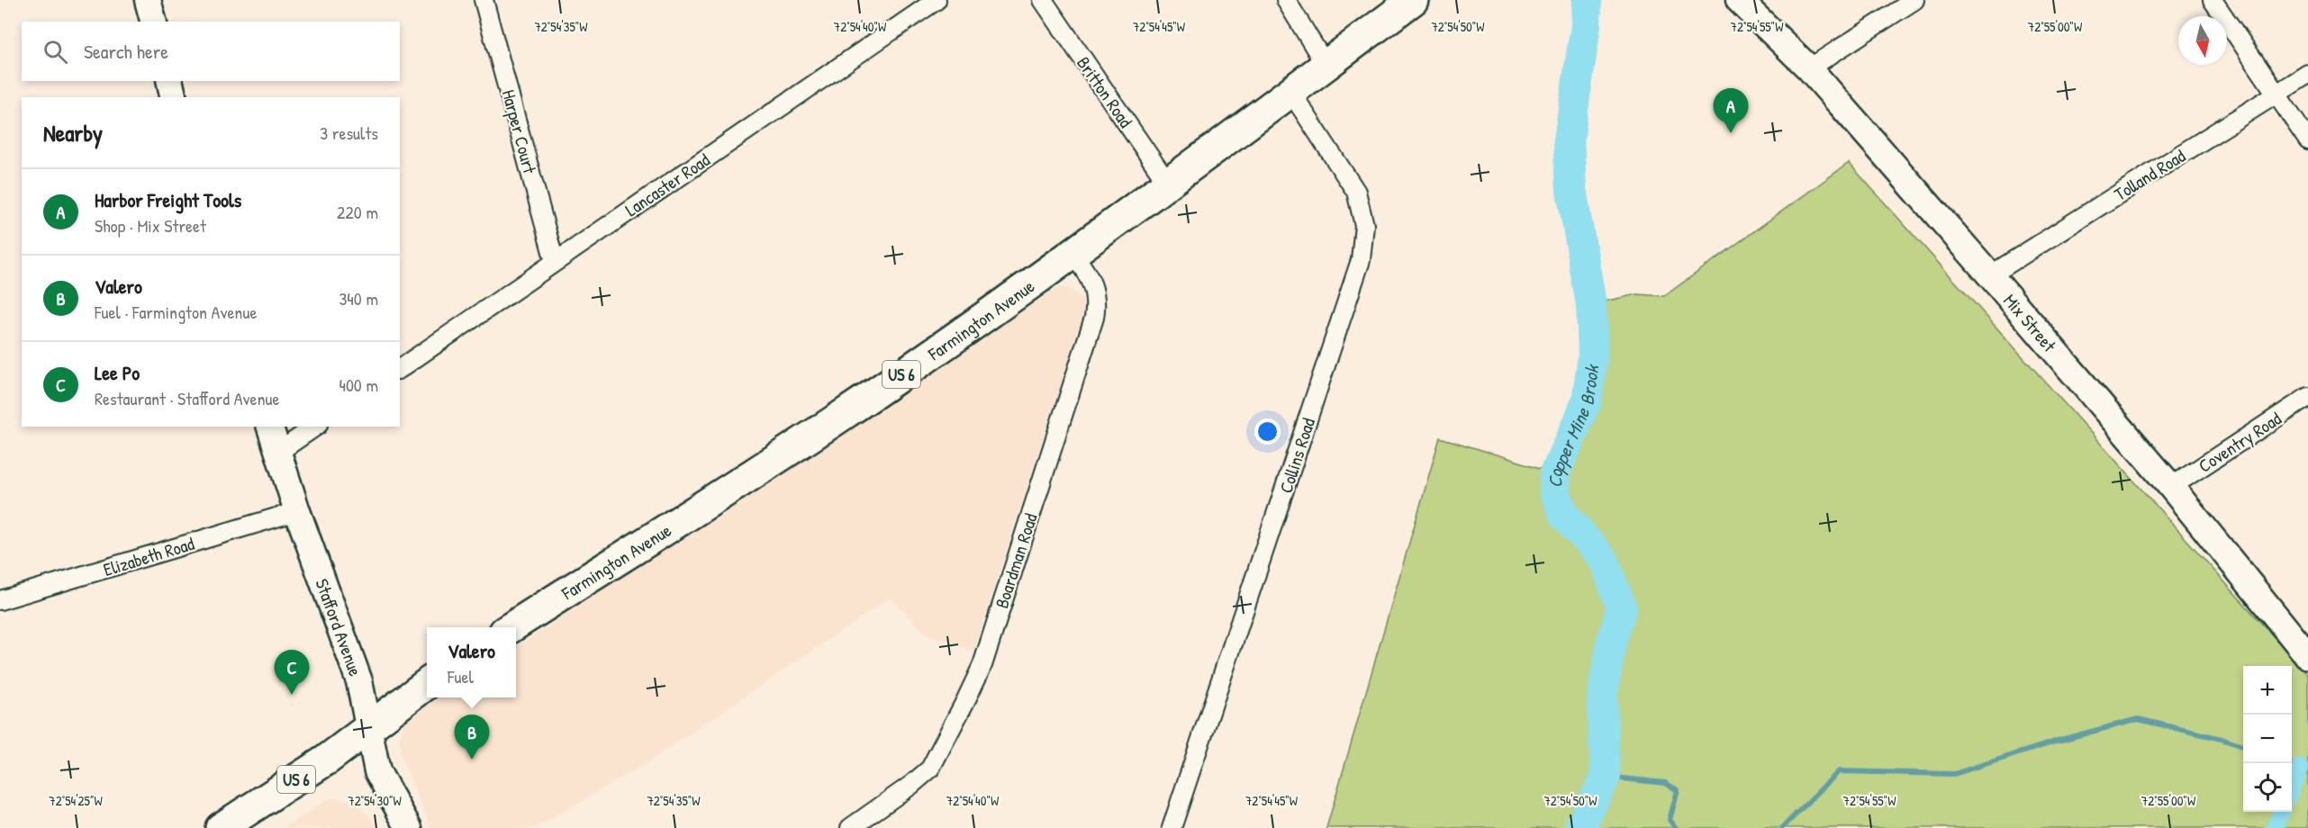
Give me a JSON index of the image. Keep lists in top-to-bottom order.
{
  "streets": {
    "highway": ["Farmington Avenue", "US 6"],
    "main road": ["Mix Street", "Stafford Avenue"],
    "street": [
      "Britton Road",
      "Harper Court",
      "Tolland Road",
      "Lancaster Road",
      "Coventry Road",
      "Collins Road",
      "Elizabeth Road",
      "Boardman Road"
    ]
  },
  "crossings": [
    ["Britton Road", "Farmington Avenue"],
    ["Harper Court", "Lancaster Road"],
    ["Tolland Road", "Mix Street"],
    ["Farmington Avenue", "Collins Road"],
    ["Farmington Avenue", "Boardman Road"],
    ["Mix Street", "Coventry Road"],
    ["US 6", "Stafford Avenue"],
    ["Elizabeth Road", "Stafford Avenue"]
  ],
  "water": ["Copper Mine Brook"],
  "north": "bottom",
  "page": {
    "search": "Search here",
    "pins": ["A", "C", "B"],
    "heading": ["Nearby", "3 results"],
    "list": [
      {
        "mark": "A",
        "name": "Harbor Freight Tools",
        "note": "Shop · Mix Street",
        "value": "220 m"
      },
      {
        "mark": "B",
        "name": "Valero",
        "note": "Fuel · Farmington Avenue",
        "value": "340 m"
      },
      {
        "mark": "C",
        "name": "Lee Po",
        "note": "Restaurant · Stafford Avenue",
        "value": "400 m"
      }
    ],
    "popup": ["Valero", "Fuel"],
    "map_buttons": ["+", "−"]
  },
  "coordinates": [
    "72°54'35\"W",
    "72°54'40\"W",
    "72°54'45\"W",
    "72°54'50\"W",
    "72°54'55\"W",
    "72°55'00\"W",
    "72°54'25\"W",
    "72°54'30\"W"
  ]
}
